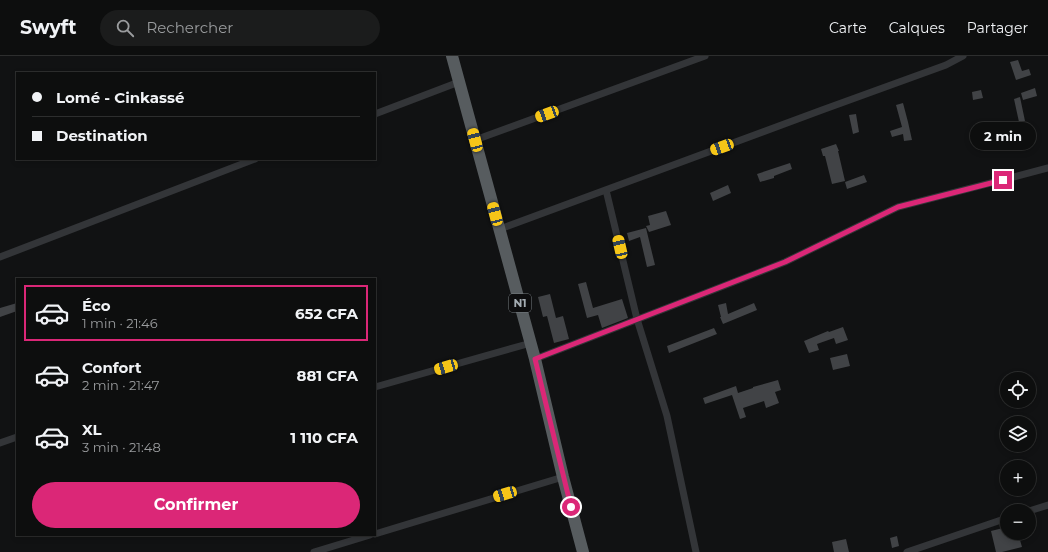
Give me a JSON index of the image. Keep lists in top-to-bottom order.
{
  "streets": {
    "highway": ["N1"]
  },
  "page": {
    "header": "Swyft",
    "search": "Rechercher",
    "nav": ["Carte", "Calques", "Partager"],
    "banner": ["Lomé - Cinkassé", "Destination"],
    "bubble": "2 min",
    "list": [
      {
        "name": "Éco",
        "note": "1 min · 21:46",
        "value": "652 CFA"
      },
      {
        "name": "Confort",
        "note": "2 min · 21:47",
        "value": "881 CFA"
      },
      {
        "name": "XL",
        "note": "3 min · 21:48",
        "value": "1 110 CFA"
      }
    ],
    "map_buttons": ["+", "−"],
    "buttons": "Confirmer"
  }
}
